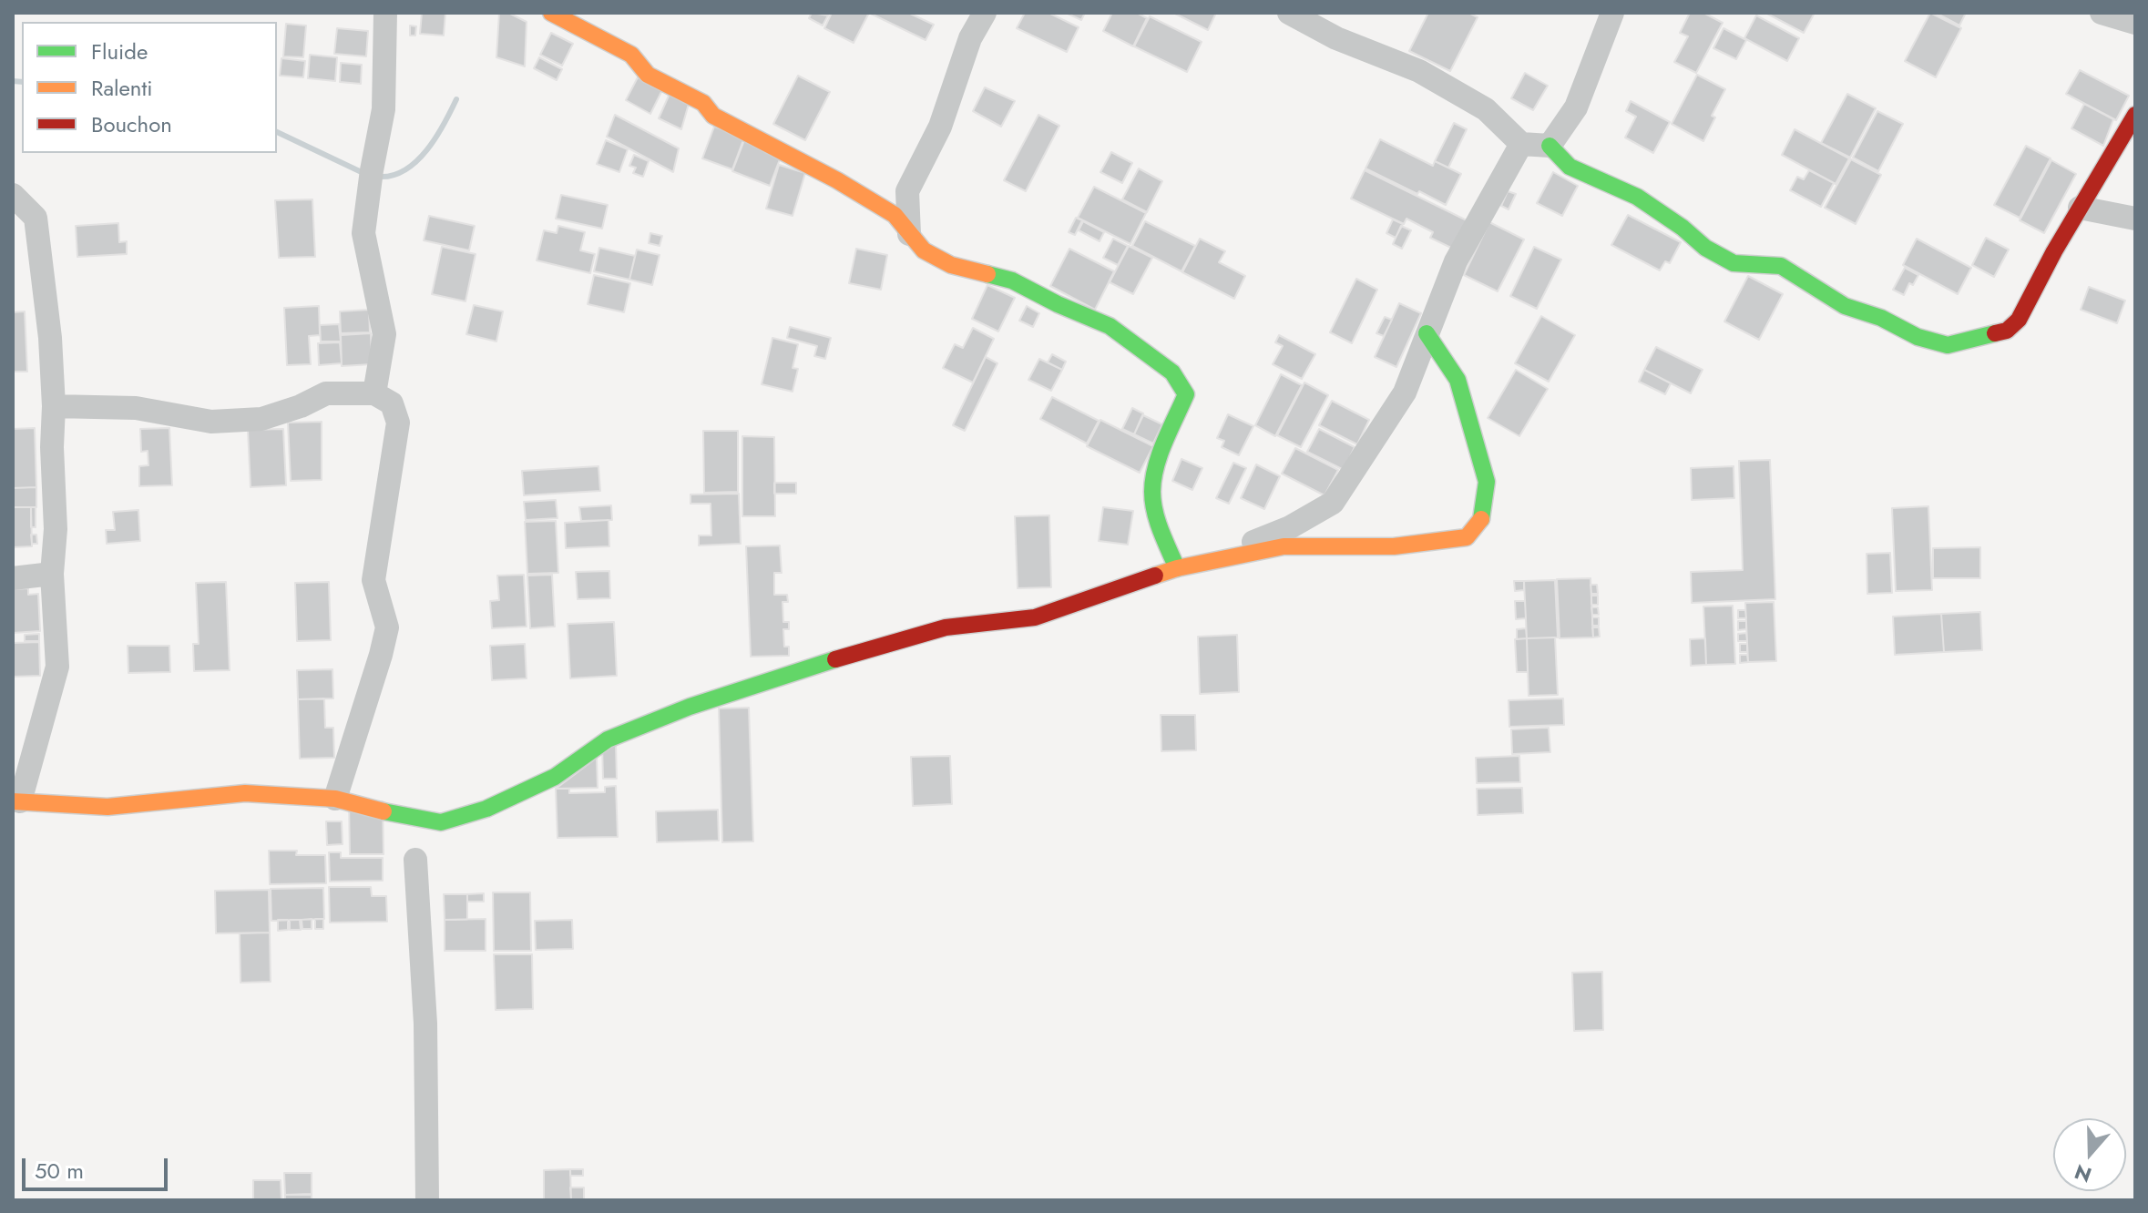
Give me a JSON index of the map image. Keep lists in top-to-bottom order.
{
  "legend": ["Fluide", "Ralenti", "Bouchon"],
  "scale_bar": "50 m",
  "north": "bottom"
}
